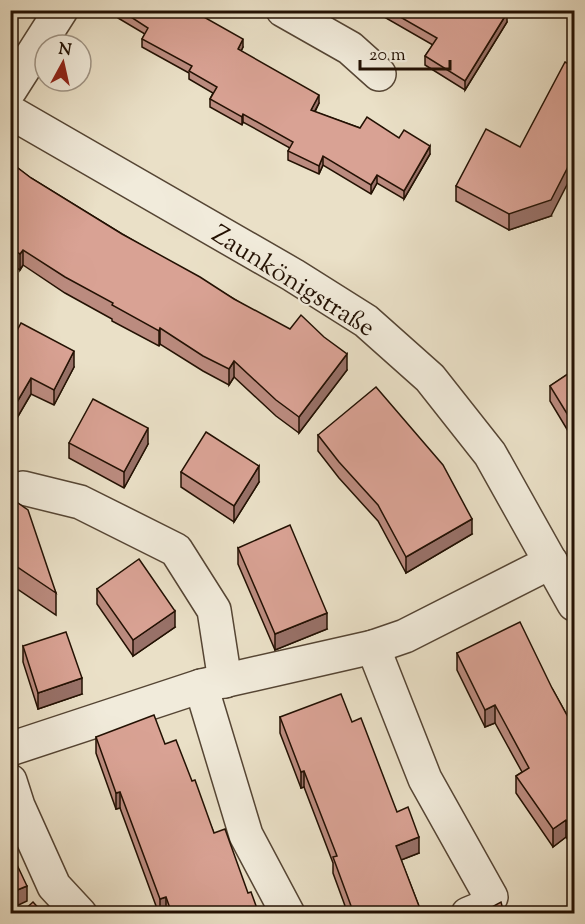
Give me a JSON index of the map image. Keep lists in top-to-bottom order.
{
  "streets": {
    "street": ["Zaunkönigstraße"]
  },
  "scale_bar": "20 m",
  "north": "top"
}
